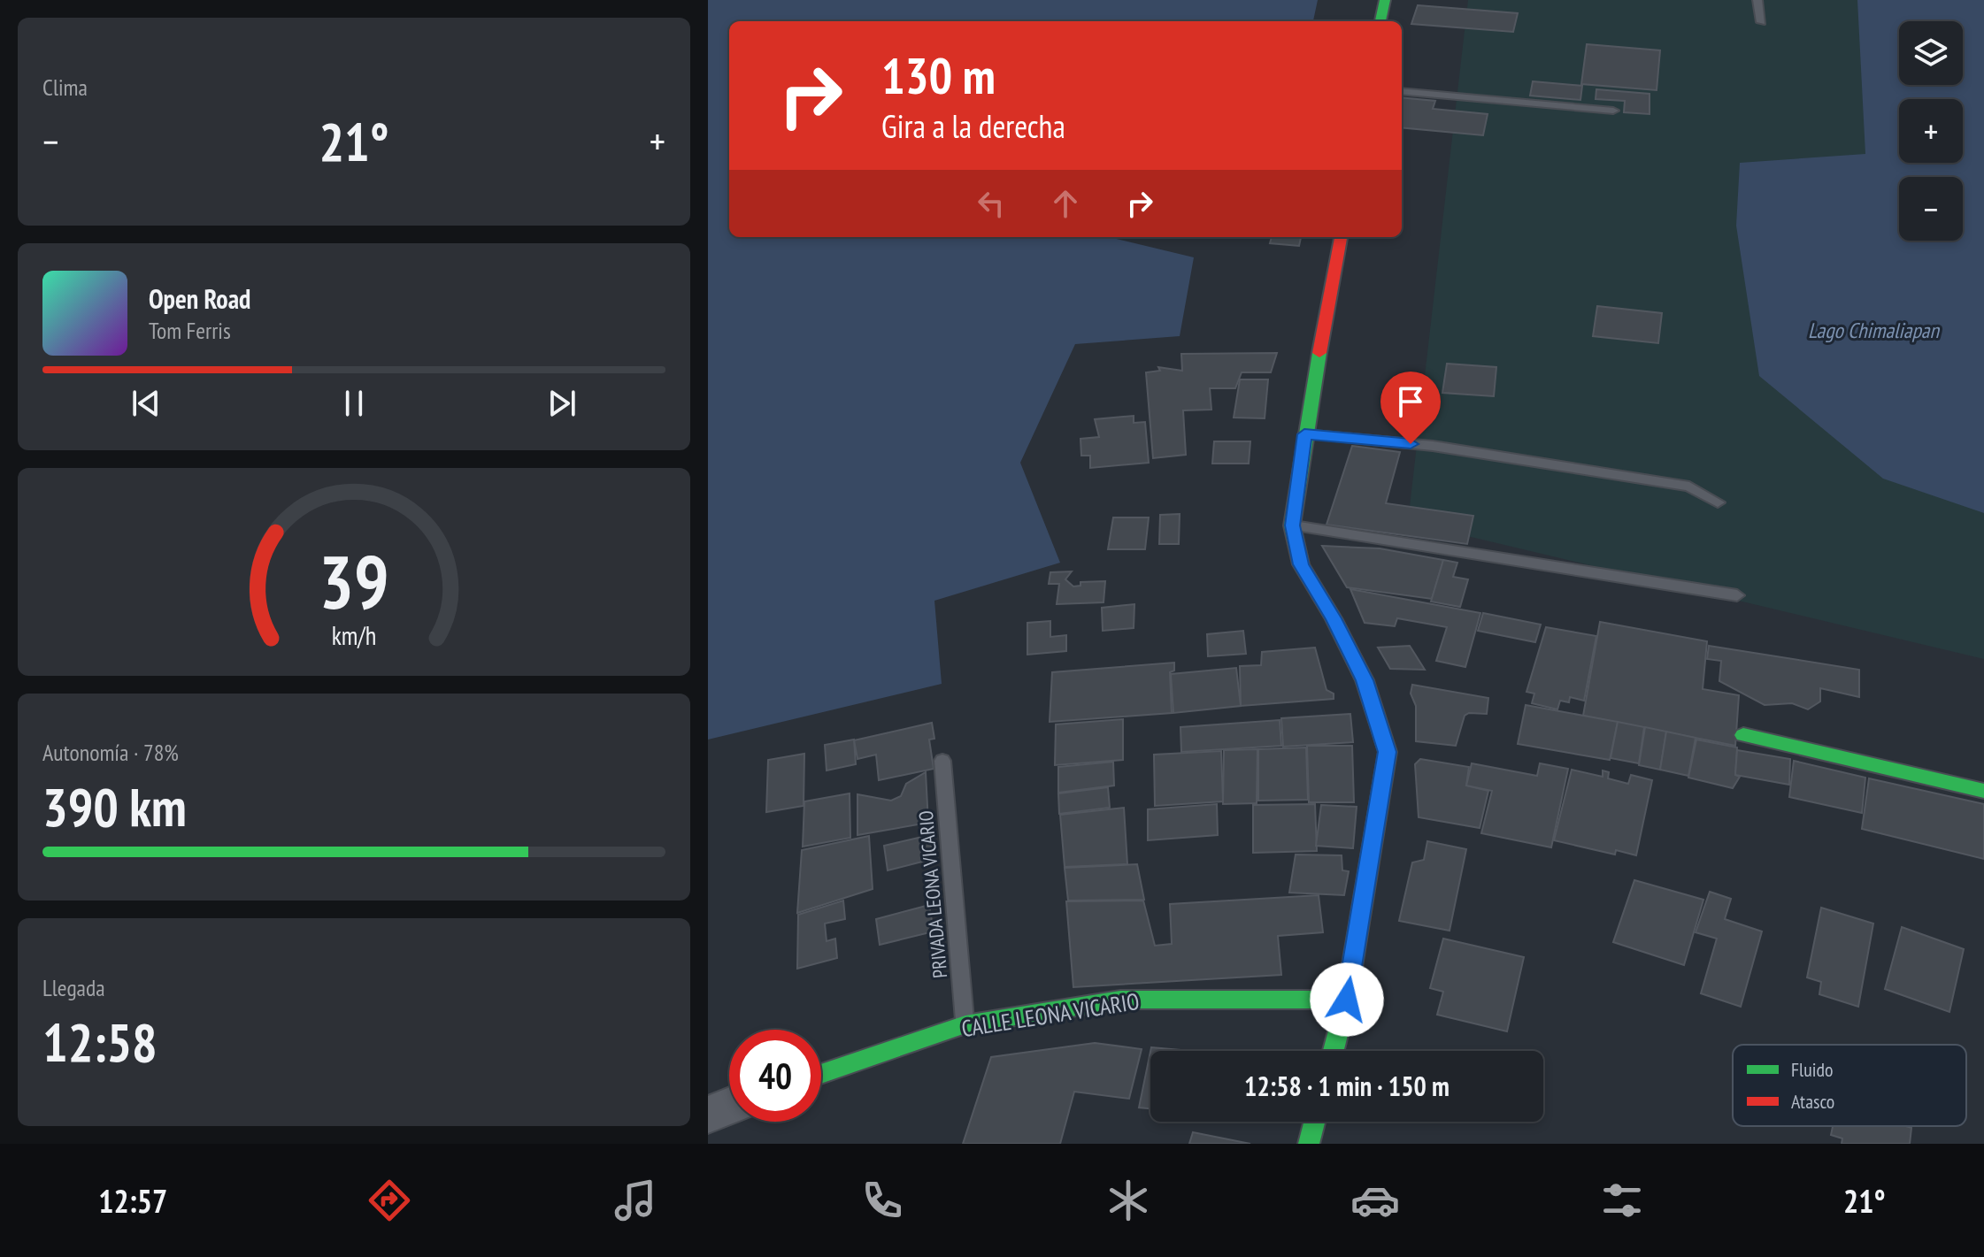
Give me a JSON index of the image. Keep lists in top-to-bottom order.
{
  "streets": {
    "street": ["CALLE LEONA VICARIO"],
    "lane": ["PRIVADA LEONA VICARIO"]
  },
  "crossings": [
    ["PRIVADA LEONA VICARIO", "CALLE LEONA VICARIO"]
  ],
  "water": ["Lago Chimaliapan"],
  "legend": ["Fluido", "Atasco"],
  "page": {
    "tile": [
      "Clima",
      ["Autonomía · 78%", "390 km"],
      ["Llegada", "12:58"]
    ],
    "map_buttons": ["+", "−"],
    "turn": ["130 m", "Gira a la derecha"],
    "heat": ["−", "21°", "+"],
    "song": ["Open Road", "Tom Ferris"],
    "limit": "40",
    "trip": "12:58 · 1 min · 150 m",
    "tabs": ["12:57", "21°"],
    "gauge": ["39", "km/h"]
  }
}
